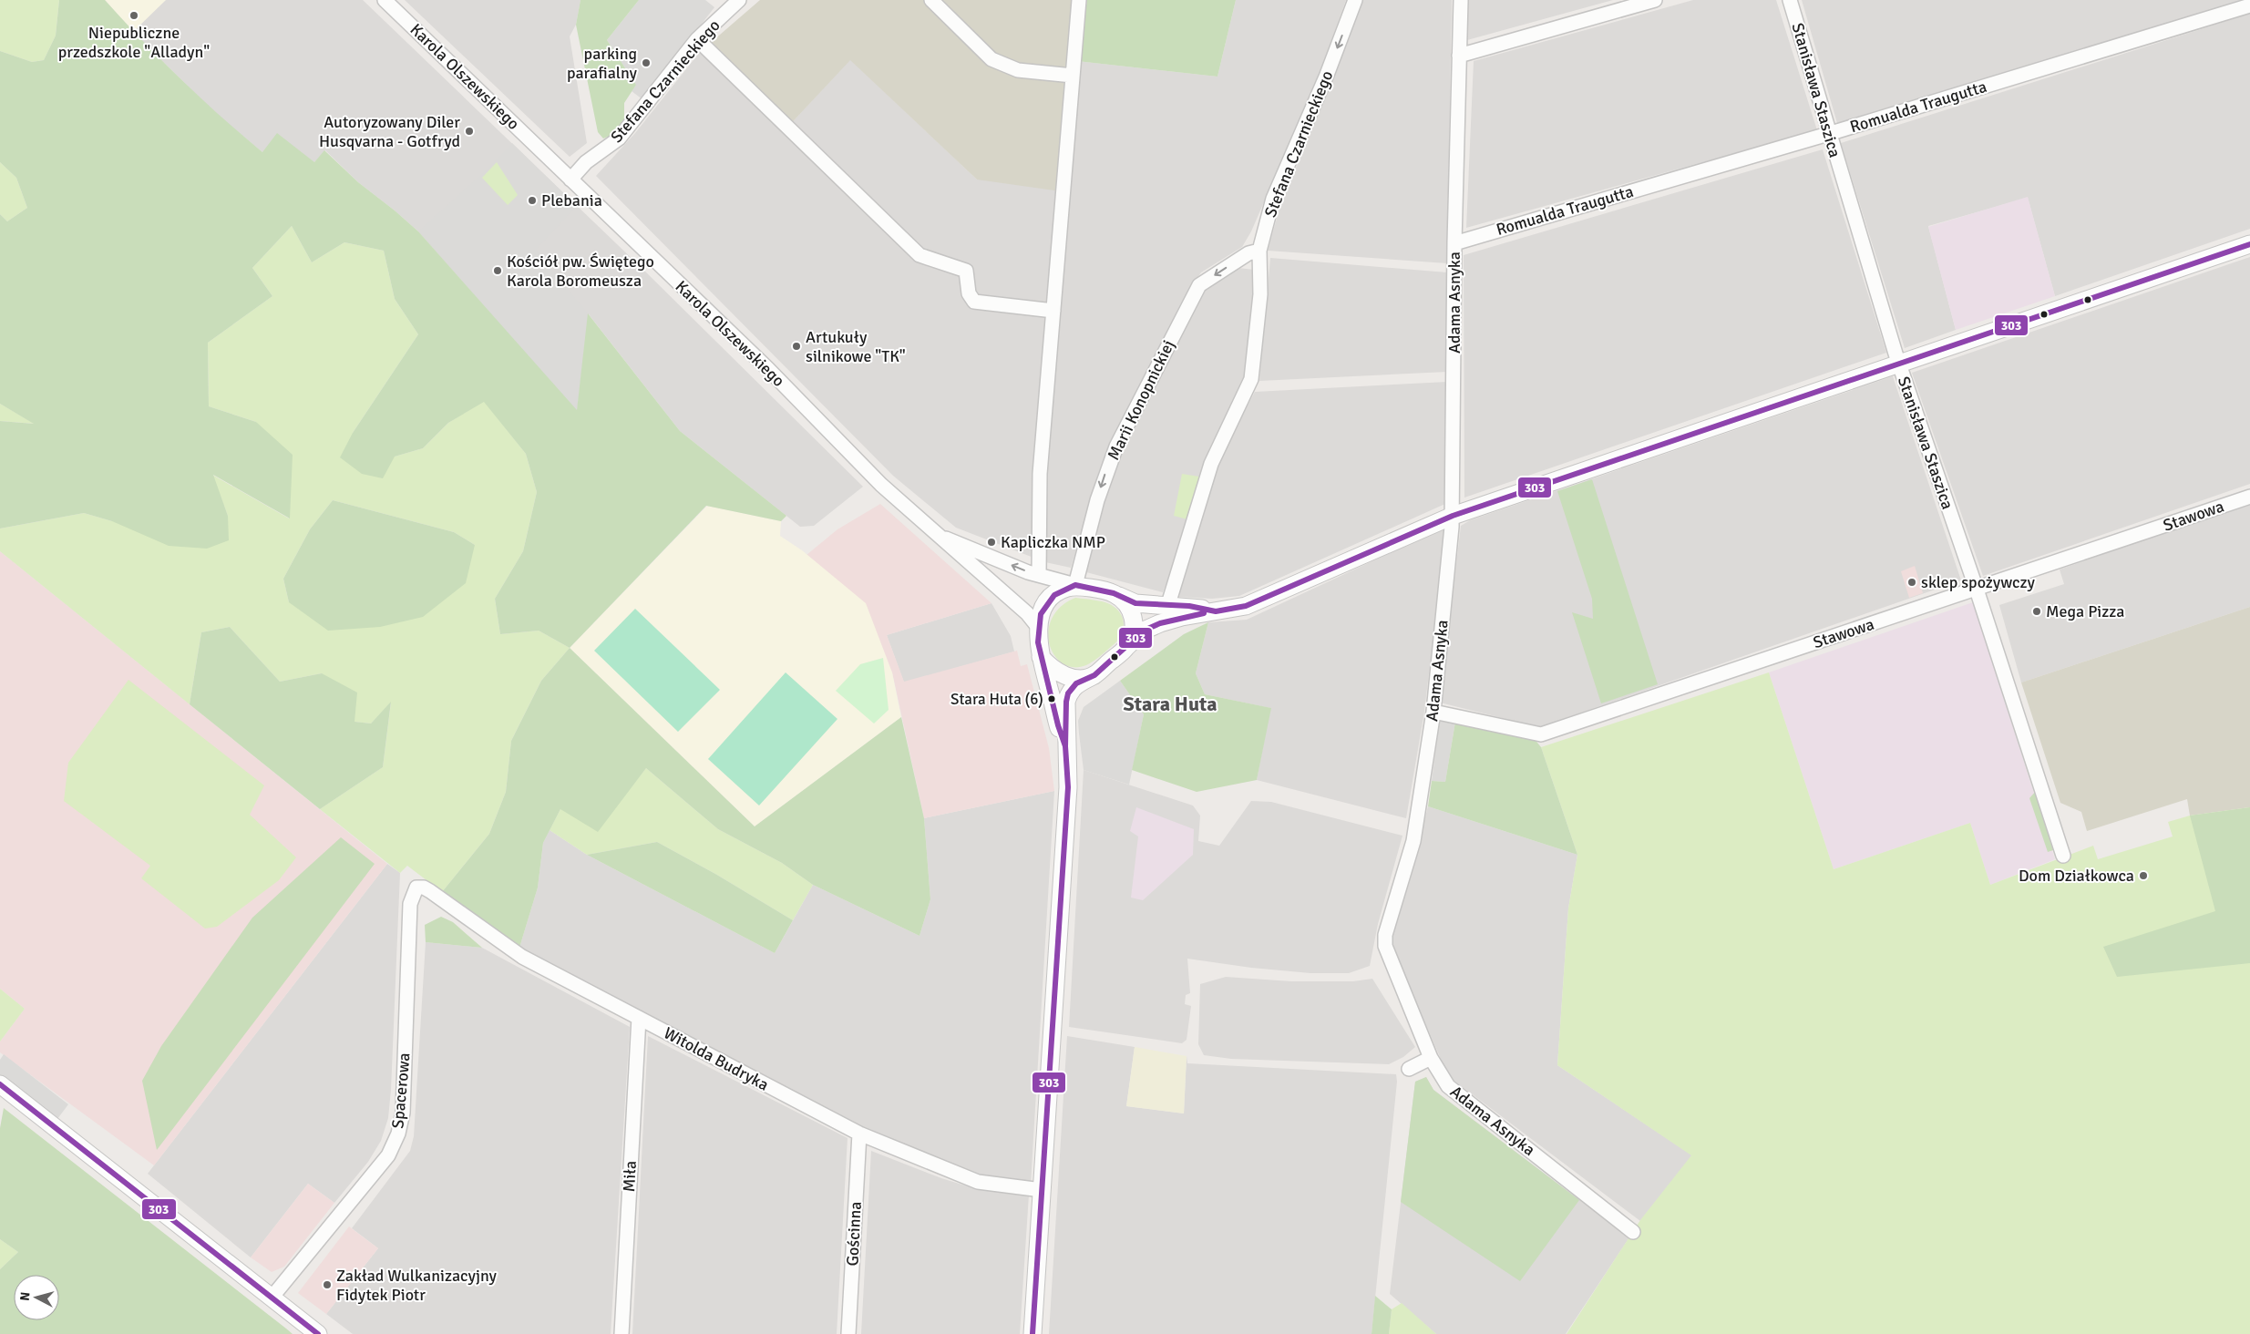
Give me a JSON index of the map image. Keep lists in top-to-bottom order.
{
  "streets": {
    "street": [
      "Karola Olszewskiego",
      "Stefana Czarnieckiego",
      "Stanisława Staszica",
      "Romualda Traugutta",
      "Adama Asnyka",
      "Marii Konopnickiej",
      "Stawowa",
      "Witolda Budryka",
      "Spacerowa",
      "Miła",
      "Gościnna"
    ]
  },
  "crossings": [
    ["Karola Olszewskiego", "Stefana Czarnieckiego"],
    ["Karola Olszewskiego", "Marii Konopnickiej"],
    ["Stefana Czarnieckiego", "Marii Konopnickiej"],
    ["Stanisława Staszica", "Romualda Traugutta"],
    ["Stanisława Staszica", "Stawowa"],
    ["Romualda Traugutta", "Adama Asnyka"],
    ["Adama Asnyka", "Stawowa"],
    ["Witolda Budryka", "Spacerowa"],
    ["Witolda Budryka", "Miła"],
    ["Witolda Budryka", "Gościnna"]
  ],
  "districts": ["Stara Huta"],
  "places": [
    "Niepubliczne przedszkole \"Alladyn\"",
    "parking parafialny",
    "Autoryzowany Diler Husqvarna - Gotfryd",
    "Plebania",
    "Kościół pw. Świętego Karola Boromeusza",
    "Artukuły silnikowe \"TK\"",
    "Kapliczka NMP",
    "sklep spożywczy",
    "Mega Pizza",
    "Stara Huta (6)",
    "Dom Działkowca",
    "Zakład Wulkanizacyjny Fidytek Piotr"
  ],
  "lines": ["transit line 303"],
  "north": "left"
}
